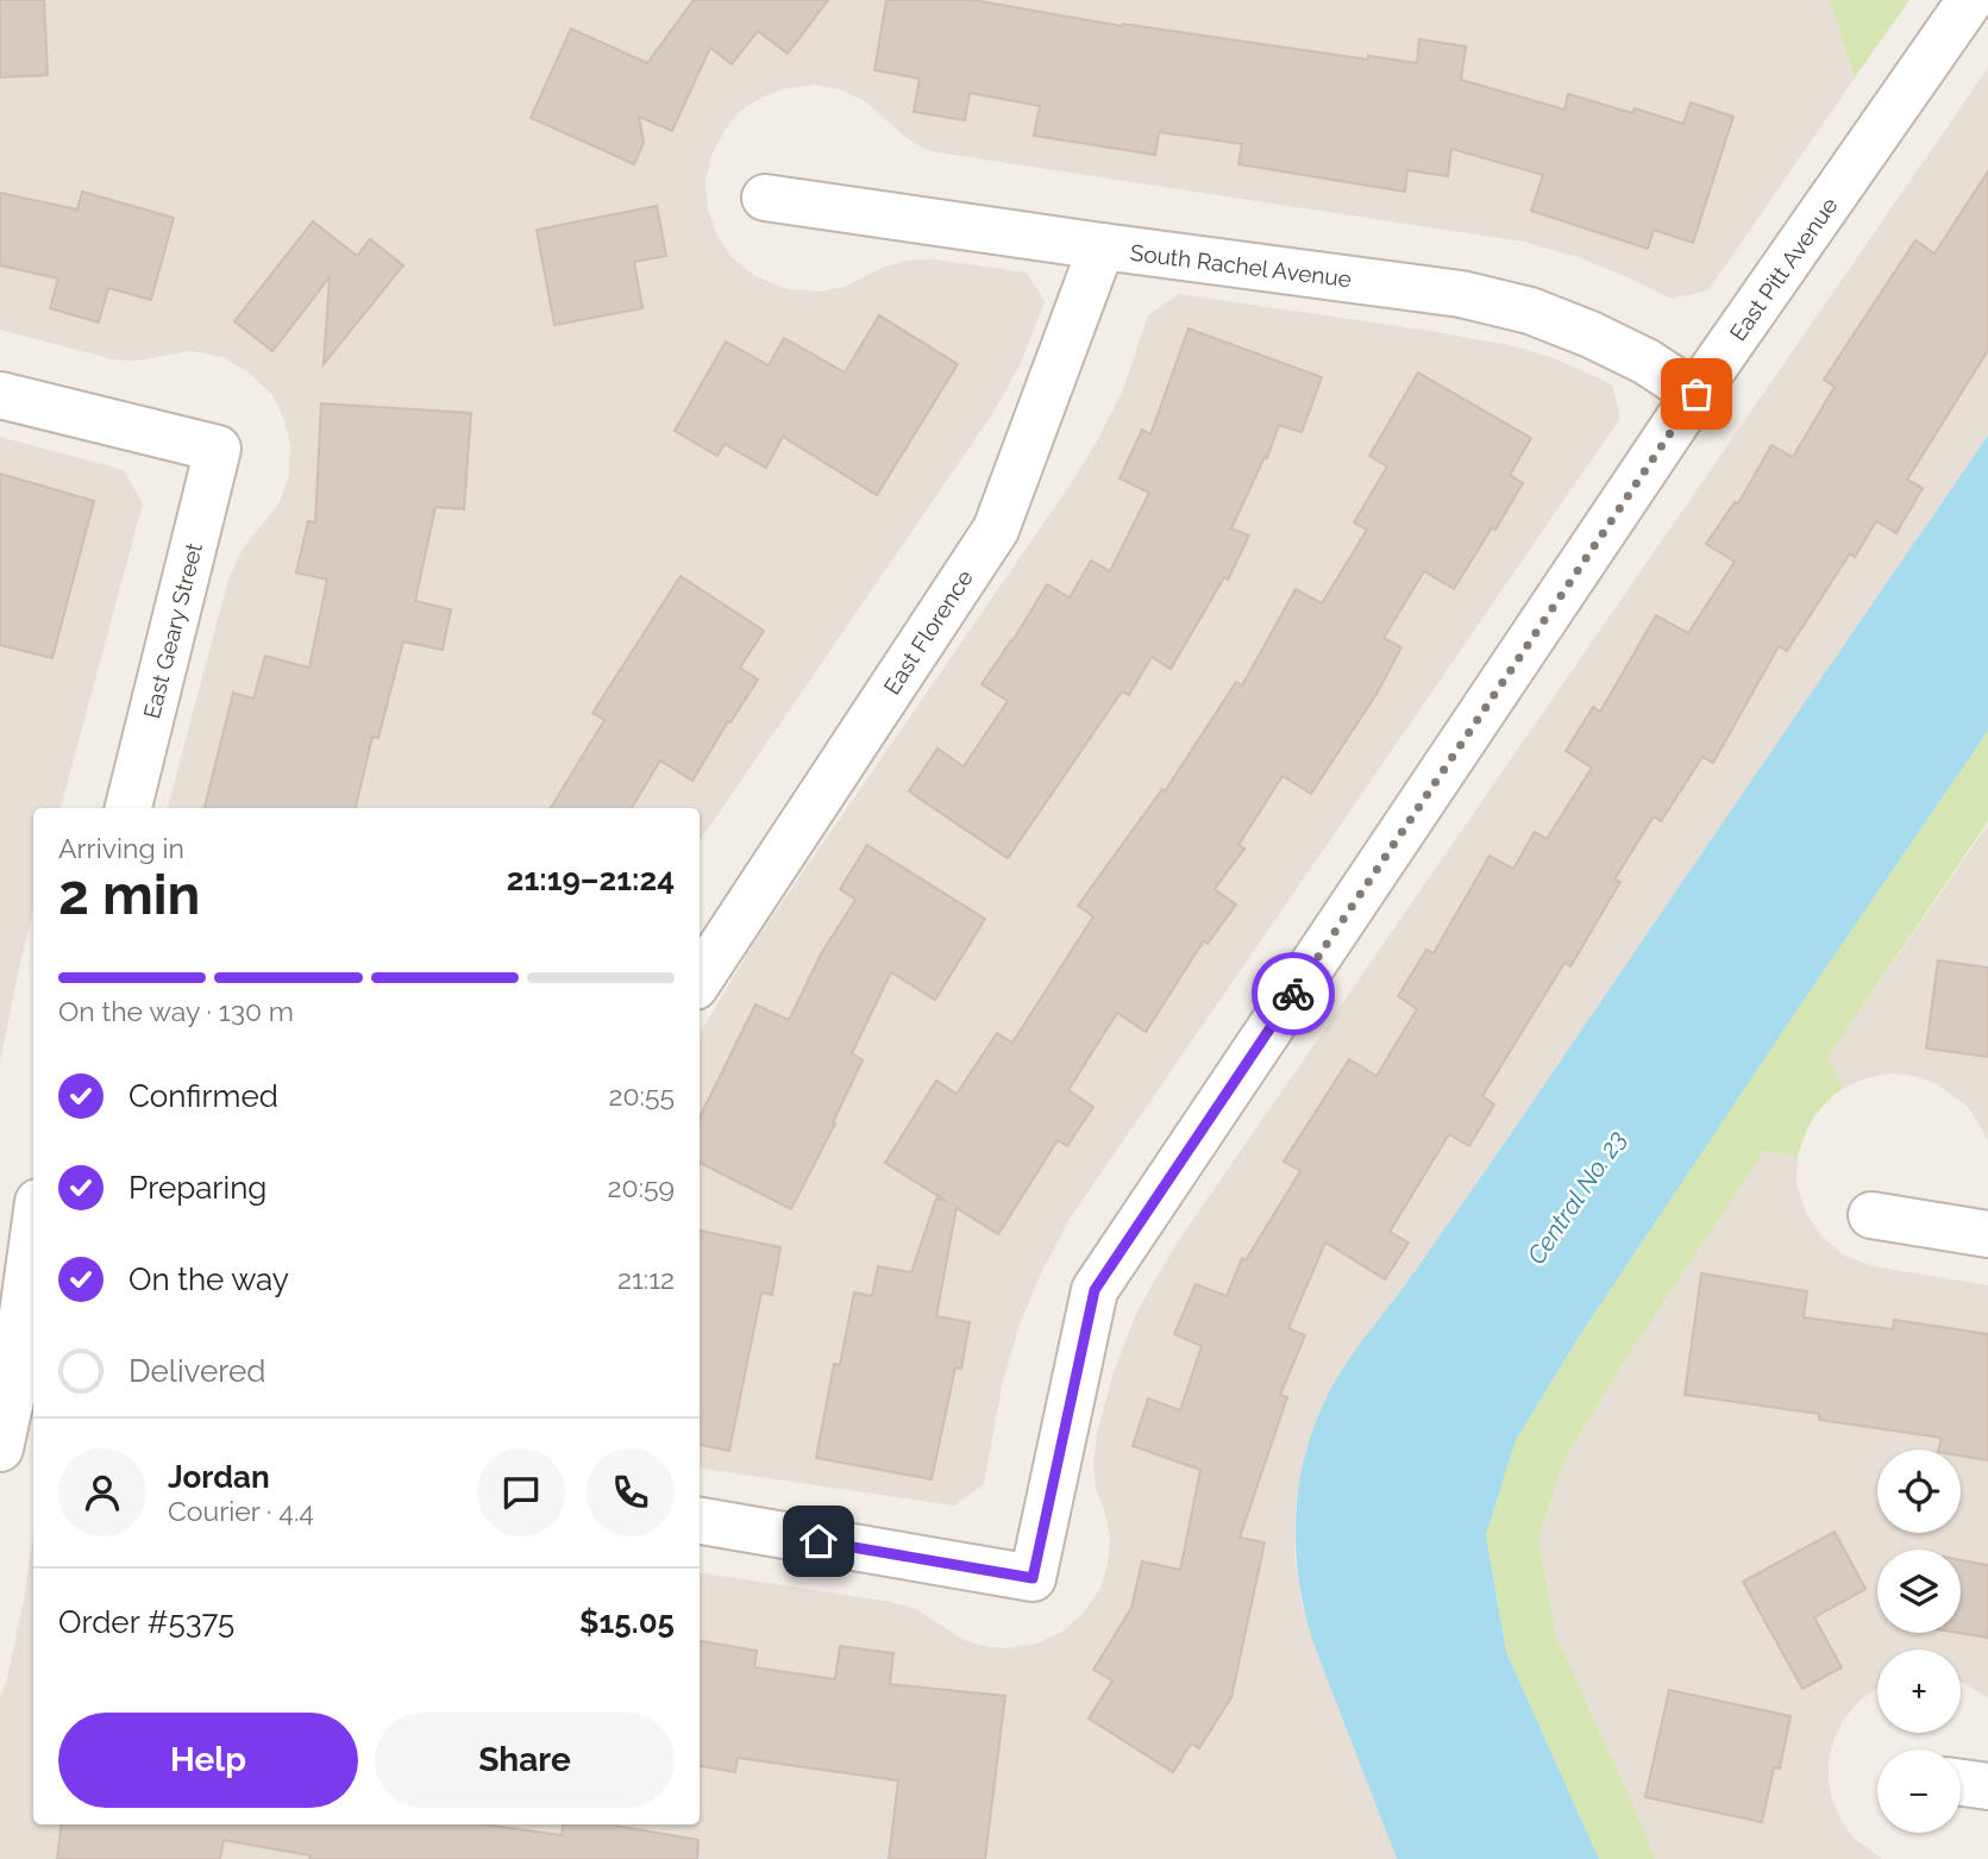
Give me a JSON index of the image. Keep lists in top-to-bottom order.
{
  "streets": {
    "street": [
      "South Rachel Avenue",
      "East Pitt Avenue",
      "East Geary Street",
      "East Florence"
    ]
  },
  "crossings": [
    ["South Rachel Avenue", "East Pitt Avenue"],
    ["South Rachel Avenue", "East Florence"]
  ],
  "water": ["Central No. 23"],
  "page": {
    "heading": ["2 min", "Arriving in", "21:19–21:24"],
    "panel": [
      "Jordan",
      "Courier · 4.4",
      "Order #5375",
      "$15.05"
    ],
    "bar": "On the way · 130 m",
    "list": [
      ["Confirmed", "20:55"],
      ["Preparing", "20:59"],
      ["On the way", "21:12"],
      "Delivered"
    ],
    "map_buttons": ["+", "−"],
    "buttons": ["Help", "Share"]
  }
}
